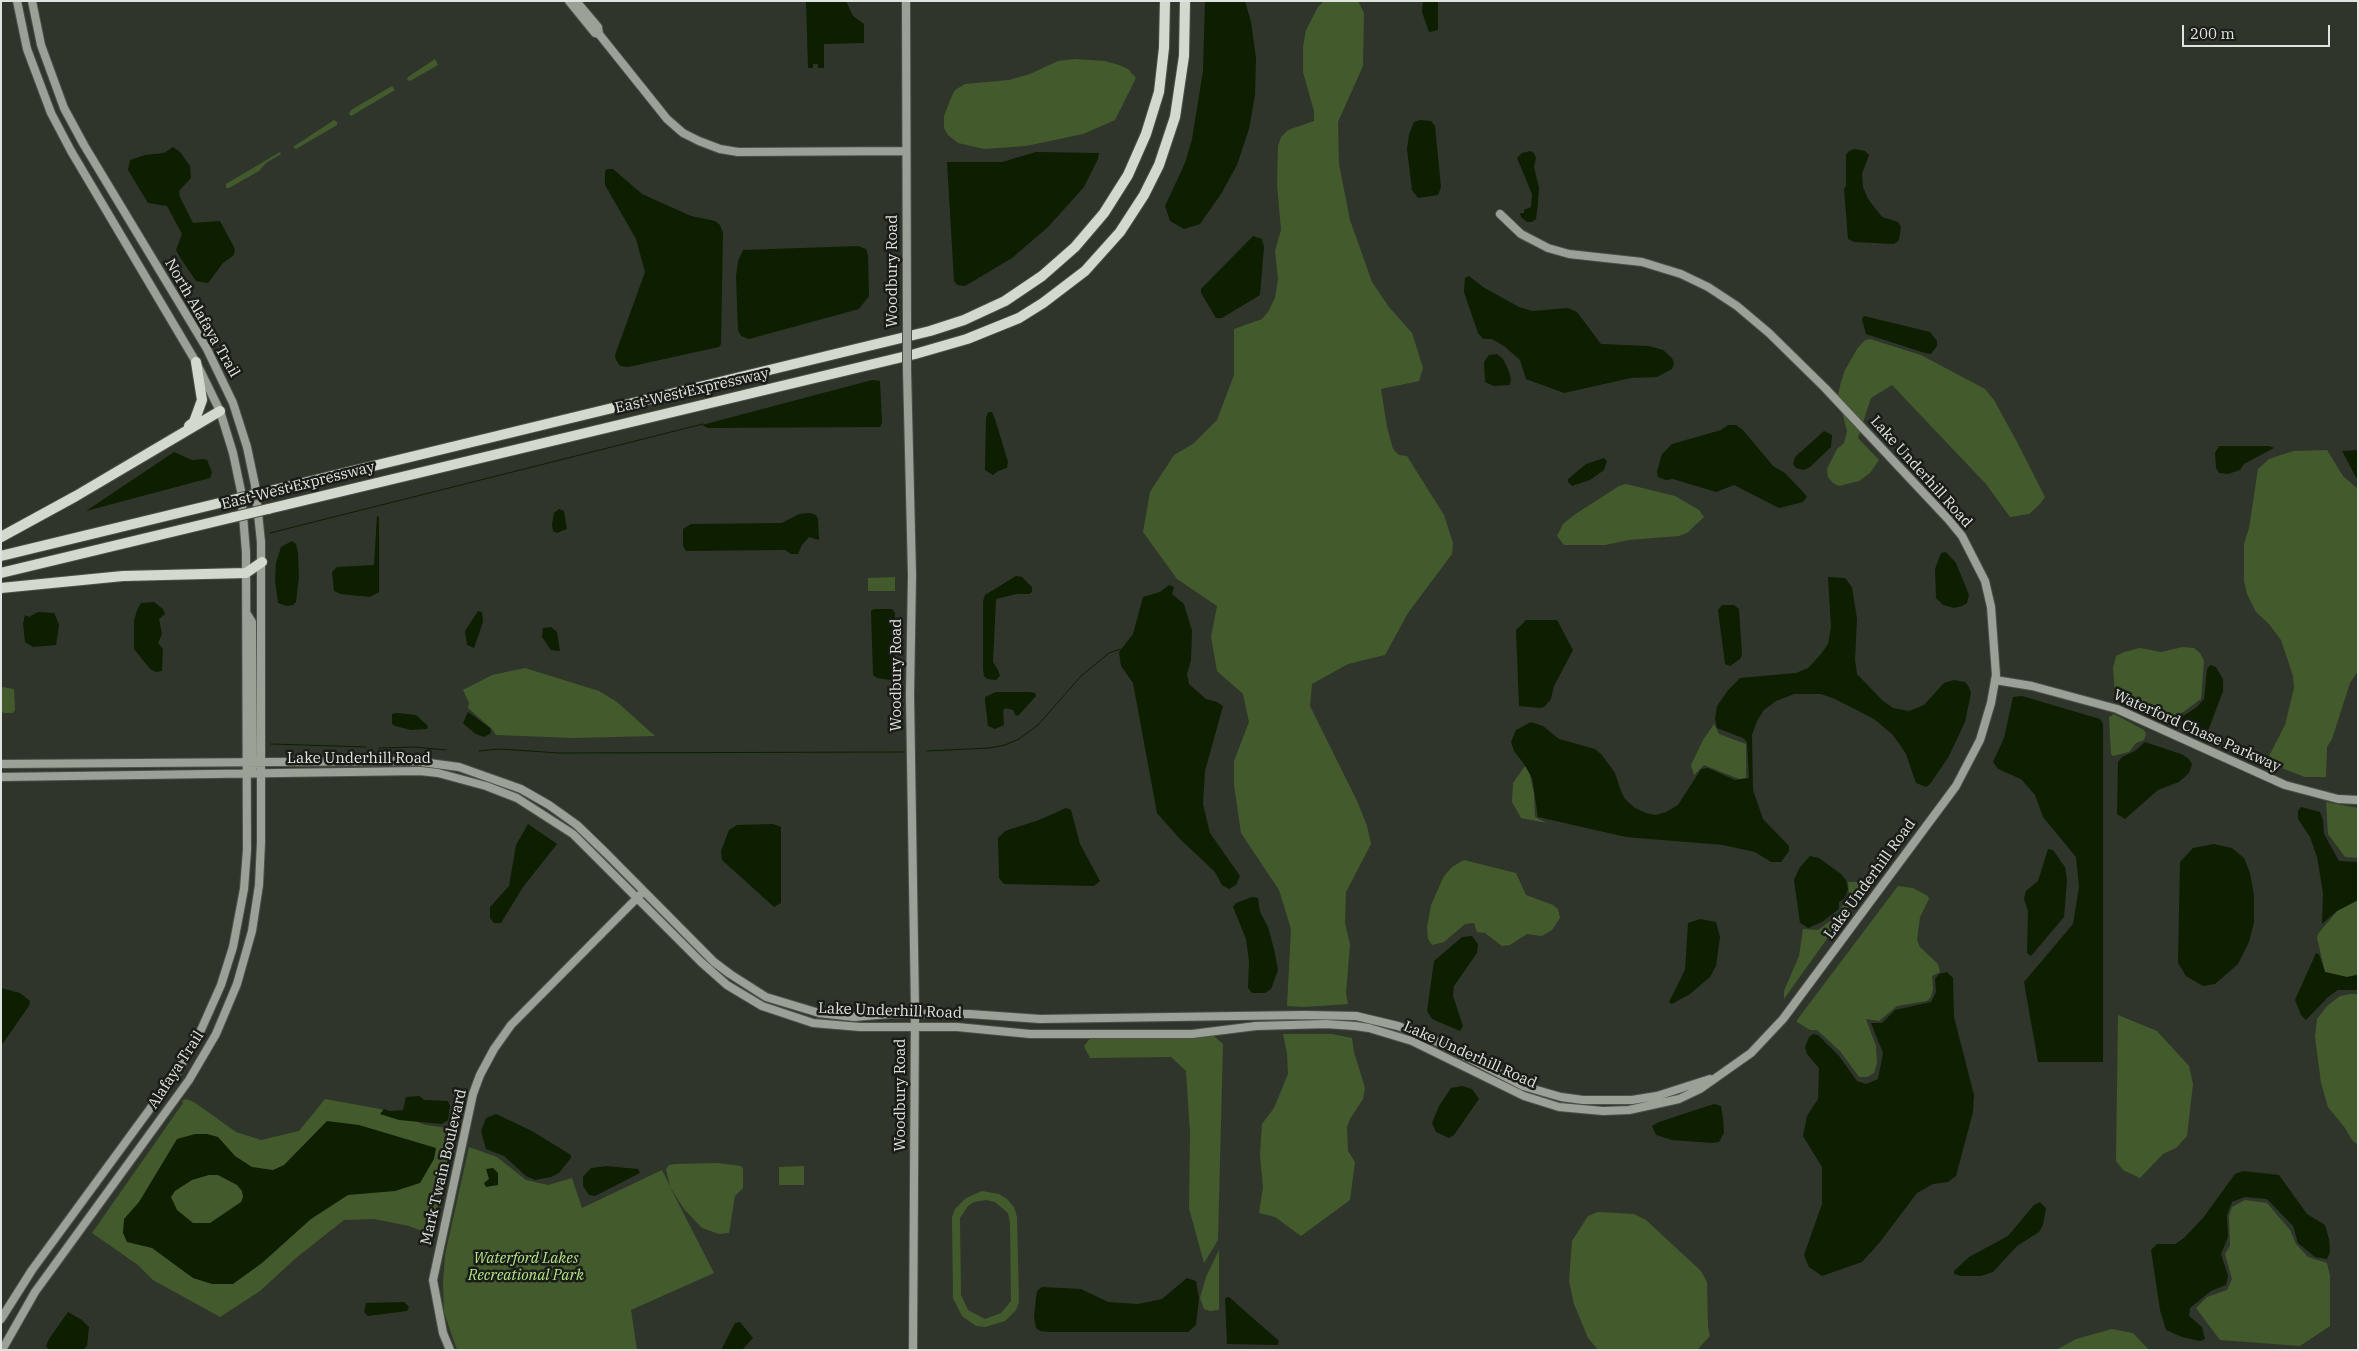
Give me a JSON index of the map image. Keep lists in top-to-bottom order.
{
  "streets": {
    "highway": ["East-West Expressway"],
    "street": [
      "Woodbury Road",
      "North Alafaya Trail",
      "Lake Underhill Road",
      "Waterford Chase Parkway",
      "Alafaya Trail",
      "Mark Twain Boulevard"
    ]
  },
  "crossings": [
    ["Woodbury Road", "Lake Underhill Road"],
    ["North Alafaya Trail", "Lake Underhill Road"],
    ["North Alafaya Trail", "Alafaya Trail"],
    ["Lake Underhill Road", "Waterford Chase Parkway"],
    ["Lake Underhill Road", "Alafaya Trail"],
    ["Lake Underhill Road", "Mark Twain Boulevard"]
  ],
  "parks": ["Waterford Lakes Recreational Park"],
  "scale_bar": "200 m"
}
